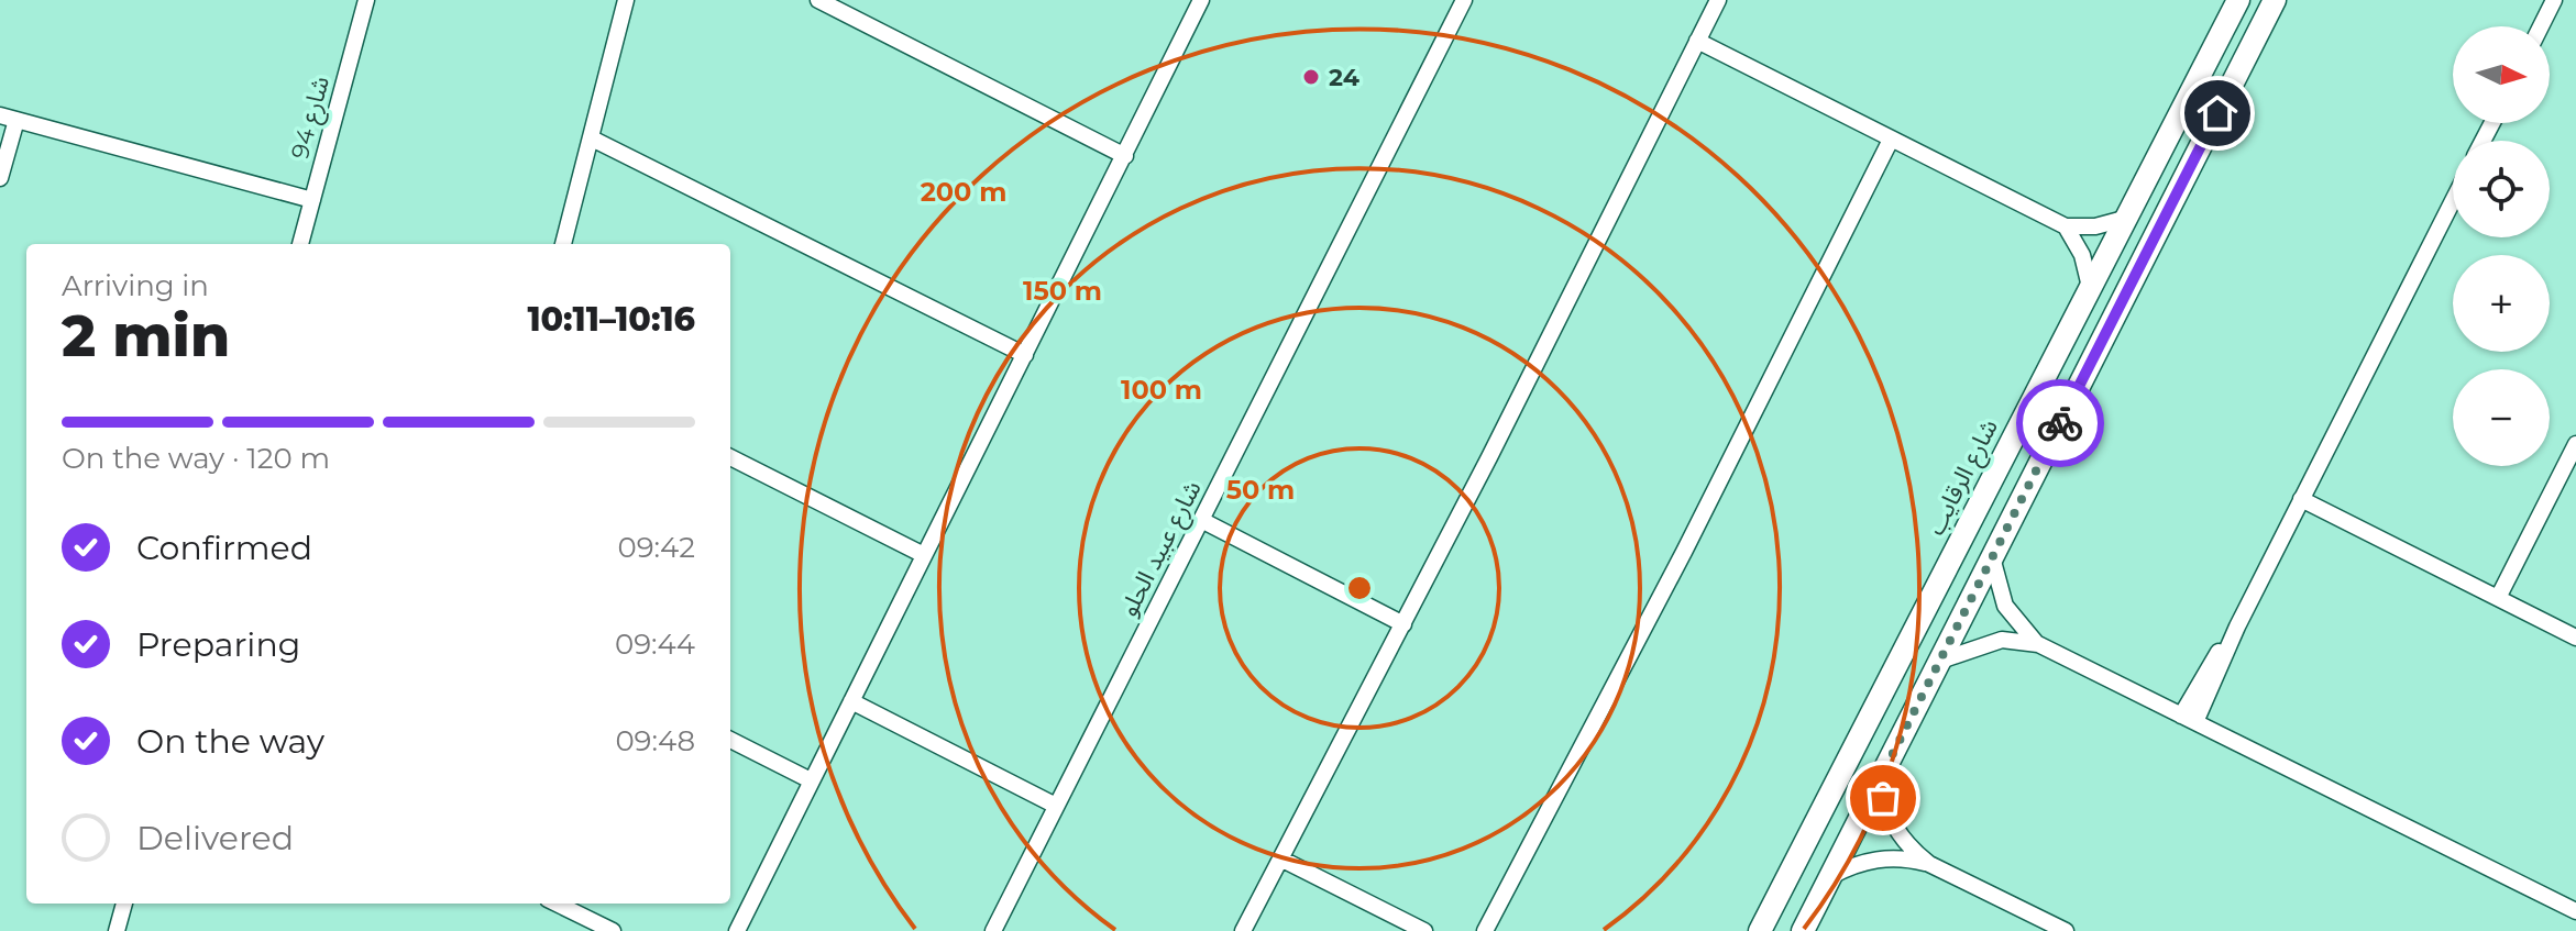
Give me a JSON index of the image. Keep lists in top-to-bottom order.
{
  "streets": {
    "street": ["شارع 94", "شارع الرقايب", "شارع عبيد الحلو"]
  },
  "places": ["24"],
  "north": "right",
  "page": {
    "map_buttons": ["+", "−"],
    "heading": ["2 min", "Arriving in", "10:11–10:16"],
    "bar": "On the way · 120 m",
    "list": [
      ["Confirmed", "09:42"],
      ["Preparing", "09:44"],
      ["On the way", "09:48"],
      "Delivered"
    ]
  },
  "rings": [
    "200 m",
    "150 m",
    "100 m",
    "50 m"
  ]
}
